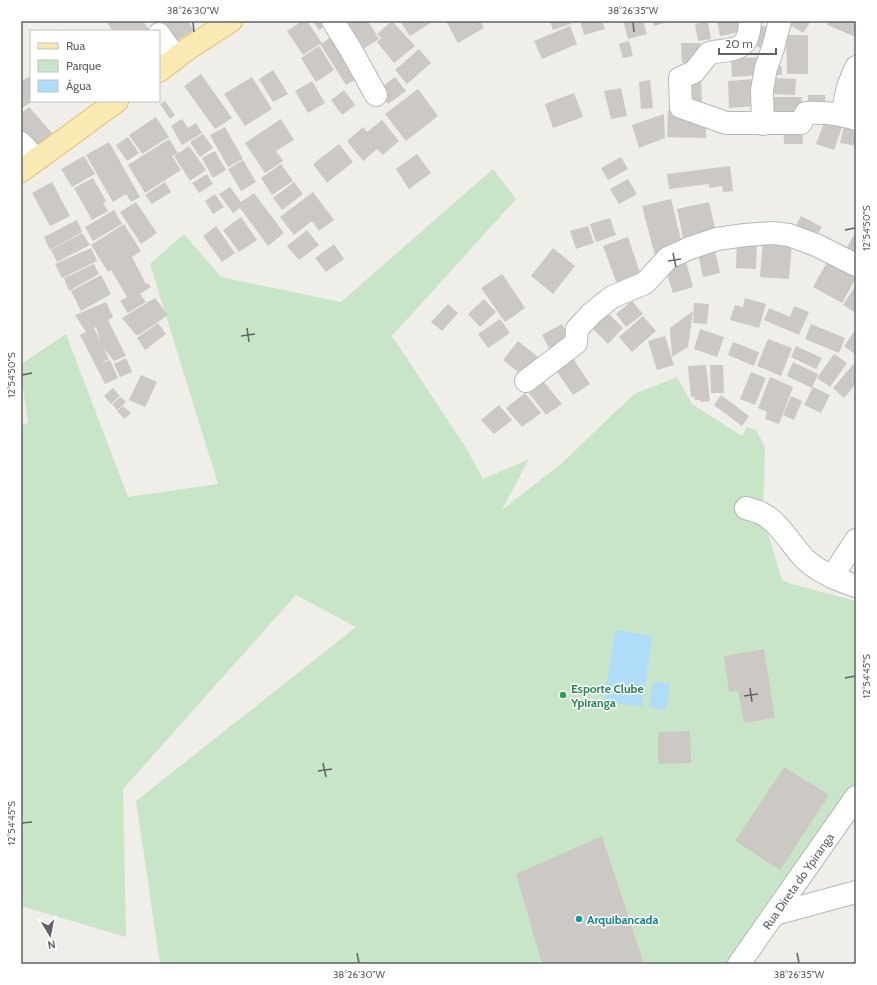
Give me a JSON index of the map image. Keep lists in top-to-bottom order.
{
  "streets": {
    "street": ["Rua Direta do Ypiranga"]
  },
  "places": ["Esporte Clube Ypiranga", "Arquibancada"],
  "legend": ["Rua", "Parque", "Água"],
  "scale_bar": "20 m",
  "north": "bottom",
  "coordinates": [
    "38°26'30\"W",
    "38°26'35\"W",
    "12°54'50\"S",
    "12°54'45\"S"
  ]
}
